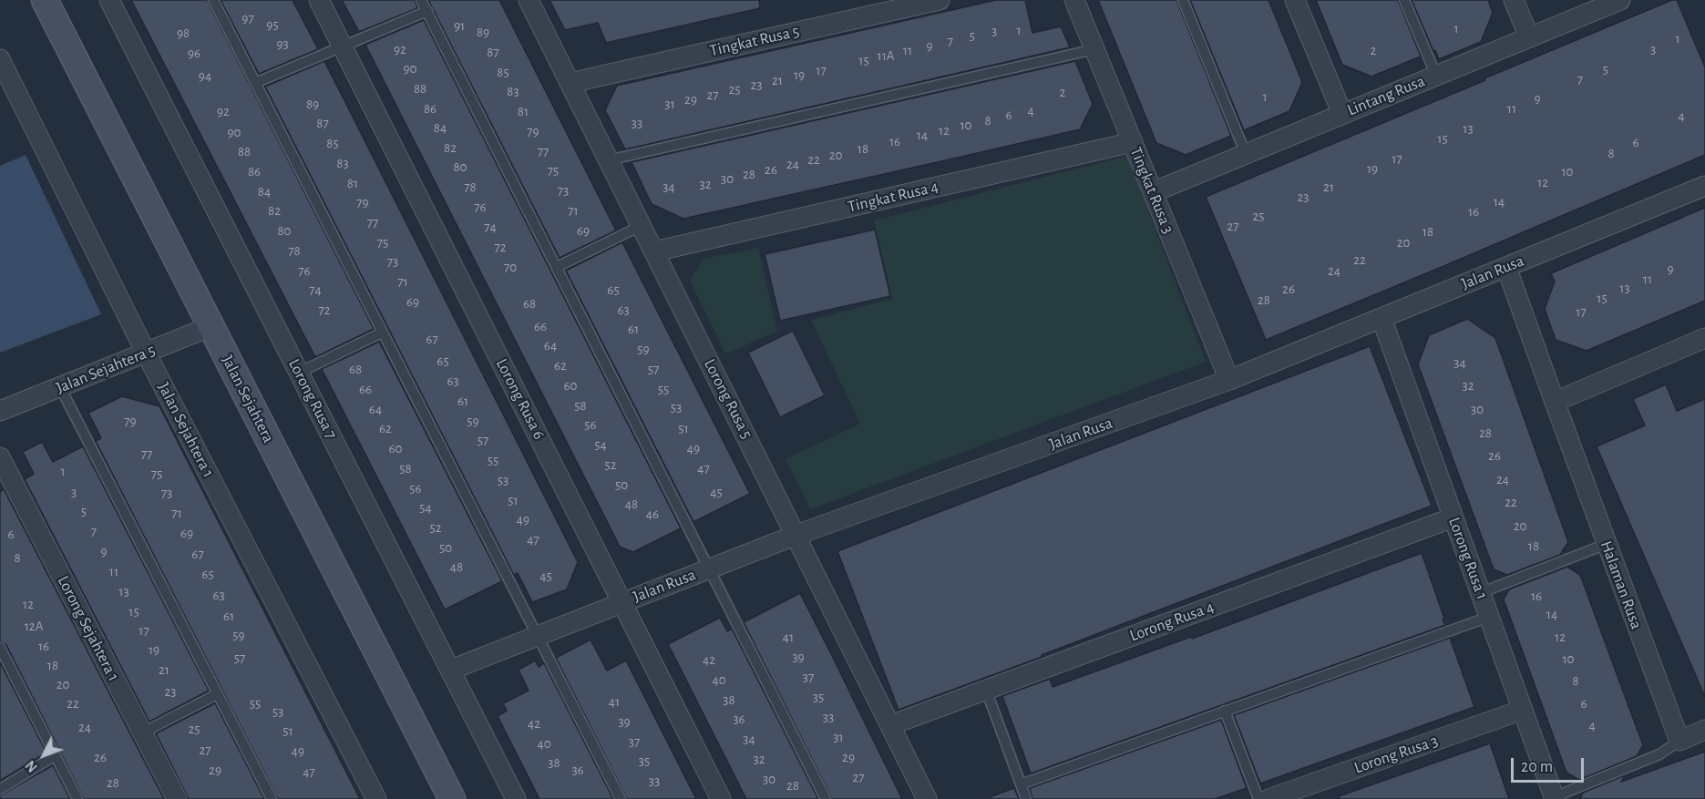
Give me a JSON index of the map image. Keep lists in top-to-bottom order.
{
  "streets": {
    "main road": ["Jalan Sejahtera"],
    "street": [
      "Tingkat Rusa 5",
      "Lintang Rusa",
      "Tingkat Rusa 3",
      "Tingkat Rusa 4",
      "Jalan Rusa",
      "Jalan Sejahtera 5",
      "Lorong Rusa 7",
      "Lorong Rusa 6",
      "Lorong Rusa 5",
      "Jalan Sejahtera 1",
      "Lorong Rusa 1",
      "Halaman Rusa",
      "Lorong Rusa 4",
      "Lorong Sejahtera 1",
      "Lorong Rusa 3"
    ]
  },
  "crossings": [
    ["Tingkat Rusa 5", "Lorong Rusa 5"],
    ["Lintang Rusa", "Tingkat Rusa 3"],
    ["Tingkat Rusa 3", "Tingkat Rusa 4"],
    ["Tingkat Rusa 3", "Jalan Rusa"],
    ["Tingkat Rusa 4", "Lorong Rusa 5"],
    ["Jalan Rusa", "Lorong Rusa 7"],
    ["Jalan Rusa", "Lorong Rusa 6"],
    ["Jalan Rusa", "Lorong Rusa 5"],
    ["Jalan Rusa", "Lorong Rusa 1"],
    ["Jalan Rusa", "Halaman Rusa"],
    ["Jalan Sejahtera 5", "Jalan Sejahtera"],
    ["Jalan Sejahtera 5", "Jalan Sejahtera 1"],
    ["Lorong Rusa 5", "Lorong Rusa 4"],
    ["Lorong Rusa 1", "Lorong Rusa 4"],
    ["Lorong Rusa 1", "Lorong Rusa 3"]
  ],
  "house_numbers": [
    "97",
    "95",
    "91",
    "1",
    "1",
    "3",
    "89",
    "98",
    "5",
    "1",
    "7",
    "93",
    "9",
    "92",
    "3",
    "11",
    "2",
    "87",
    "96",
    "11A",
    "15",
    "90",
    "5",
    "17",
    "85",
    "19",
    "94",
    "7",
    "21",
    "23",
    "88",
    "25",
    "83",
    "2",
    "27",
    "1",
    "9",
    "29",
    "89",
    "31",
    "86",
    "11",
    "4",
    "92",
    "81",
    "6",
    "4",
    "8",
    "87",
    "33",
    "10",
    "84",
    "13",
    "12",
    "79",
    "90",
    "14",
    "15",
    "16",
    "6",
    "85",
    "82",
    "18",
    "88",
    "77",
    "8",
    "20",
    "17",
    "22",
    "83",
    "24",
    "80",
    "19",
    "26",
    "75",
    "86",
    "10",
    "28",
    "30",
    "12",
    "81",
    "32",
    "78",
    "34",
    "21",
    "73",
    "84",
    "23",
    "14",
    "79",
    "76",
    "82",
    "71",
    "16",
    "25",
    "77",
    "27",
    "74",
    "80",
    "69",
    "18",
    "75",
    "20",
    "72",
    "78",
    "22",
    "73",
    "70",
    "9",
    "76",
    "24",
    "11",
    "71",
    "13",
    "26",
    "74",
    "65",
    "15",
    "28",
    "69",
    "68",
    "72",
    "63",
    "17",
    "66",
    "61",
    "67",
    "64",
    "59",
    "65",
    "34",
    "62",
    "68",
    "57",
    "63",
    "60",
    "32",
    "66",
    "55",
    "61",
    "58",
    "53",
    "64",
    "30",
    "79",
    "59",
    "56",
    "62",
    "51",
    "28",
    "57",
    "54",
    "60",
    "49",
    "77",
    "26",
    "55",
    "52",
    "58",
    "47",
    "1",
    "75",
    "24",
    "53",
    "50",
    "56",
    "3",
    "45",
    "73",
    "51",
    "22",
    "48",
    "54",
    "5",
    "71",
    "46",
    "49",
    "20",
    "52",
    "7",
    "69",
    "6",
    "47",
    "18",
    "50",
    "9",
    "67",
    "8",
    "48",
    "11",
    "65",
    "45",
    "13",
    "63",
    "16",
    "12",
    "15",
    "14",
    "61",
    "12A",
    "17",
    "59",
    "41",
    "12",
    "16",
    "19",
    "39",
    "57",
    "10",
    "42",
    "18",
    "21",
    "37",
    "40",
    "8",
    "20",
    "23",
    "35",
    "38",
    "41",
    "22",
    "55",
    "6",
    "53",
    "33",
    "36",
    "39",
    "42",
    "4",
    "24",
    "25",
    "51",
    "31",
    "34",
    "37",
    "40",
    "27",
    "49",
    "26",
    "29",
    "32",
    "35",
    "38",
    "29",
    "36",
    "47",
    "27",
    "30",
    "33",
    "28",
    "28"
  ],
  "scale_bar": "20 m",
  "north": "bottom left"
}
